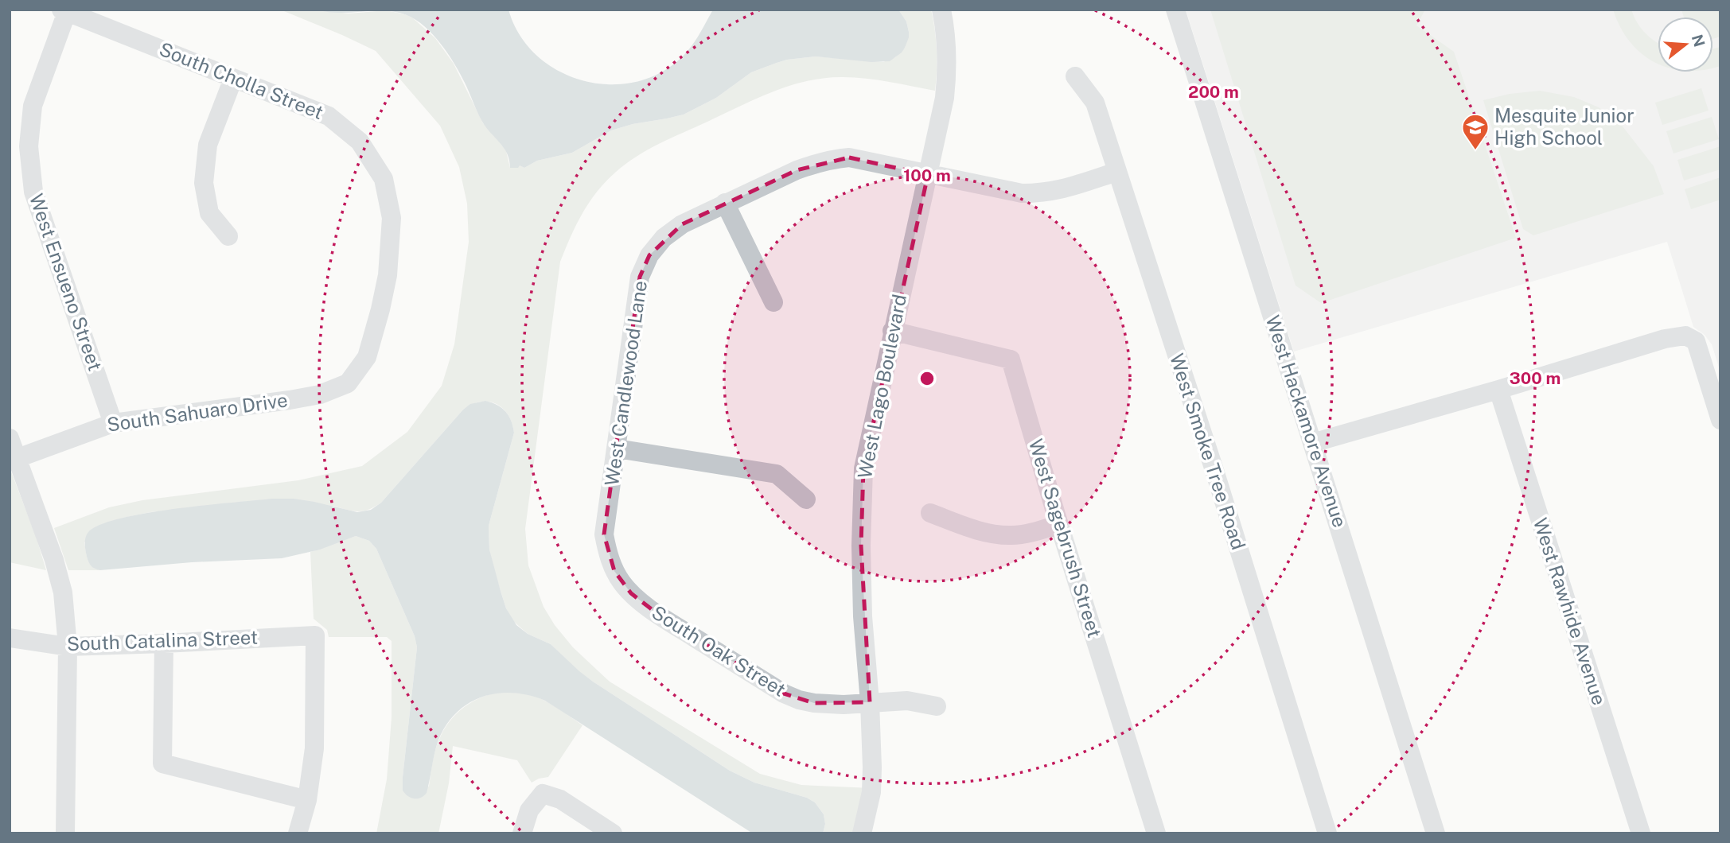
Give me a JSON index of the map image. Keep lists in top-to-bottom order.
{
  "streets": {
    "street": [
      "South Cholla Street",
      "West Ensueno Street",
      "West Candlewood Lane",
      "West Lago Boulevard",
      "South Sahuaro Drive",
      "West Hackamore Avenue",
      "West Smoke Tree Road",
      "West Sagebrush Street",
      "West Rawhide Avenue",
      "South Catalina Street",
      "South Oak Street"
    ]
  },
  "crossings": [
    ["South Cholla Street", "West Ensueno Street"],
    ["South Cholla Street", "South Sahuaro Drive"],
    ["West Ensueno Street", "South Sahuaro Drive"],
    ["West Candlewood Lane", "West Lago Boulevard"],
    ["West Candlewood Lane", "West Smoke Tree Road"],
    ["West Candlewood Lane", "South Oak Street"],
    ["West Lago Boulevard", "West Sagebrush Street"],
    ["West Lago Boulevard", "South Oak Street"]
  ],
  "places": {
    "school or university": ["Mesquite Junior High School"]
  },
  "north": "right",
  "rings": ["200 m", "100 m", "300 m"]
}
